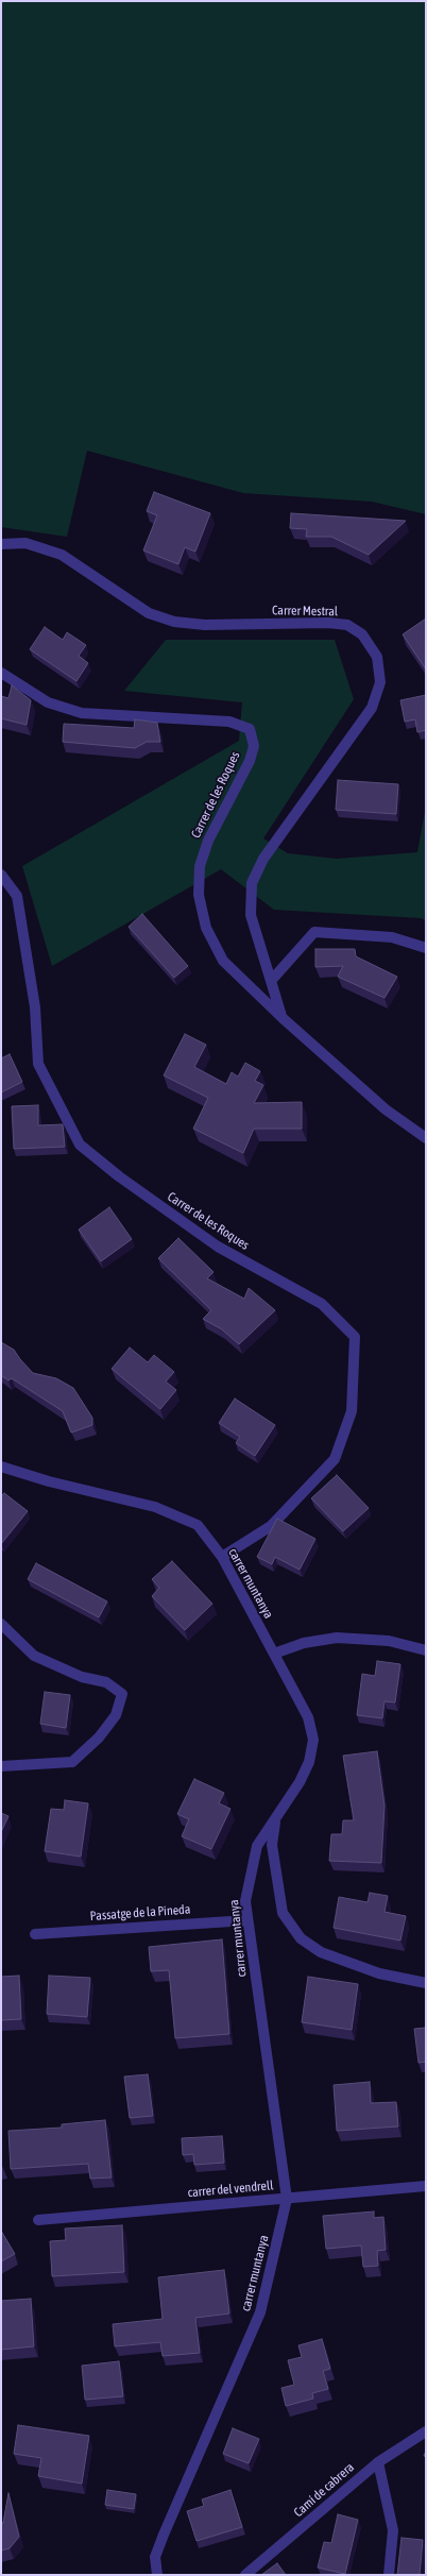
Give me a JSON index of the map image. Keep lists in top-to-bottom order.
{
  "streets": {
    "street": [
      "Carrer Mestral",
      "Carrer de les Roques",
      "carrer muntanya",
      "Passatge de la Pineda",
      "carrer del vendrell",
      "Camí de cabrera"
    ]
  },
  "crossings": [
    ["Carrer Mestral", "Carrer de les Roques"],
    ["Carrer de les Roques", "carrer muntanya"],
    ["carrer muntanya", "Passatge de la Pineda"],
    ["carrer muntanya", "carrer del vendrell"]
  ]
}
